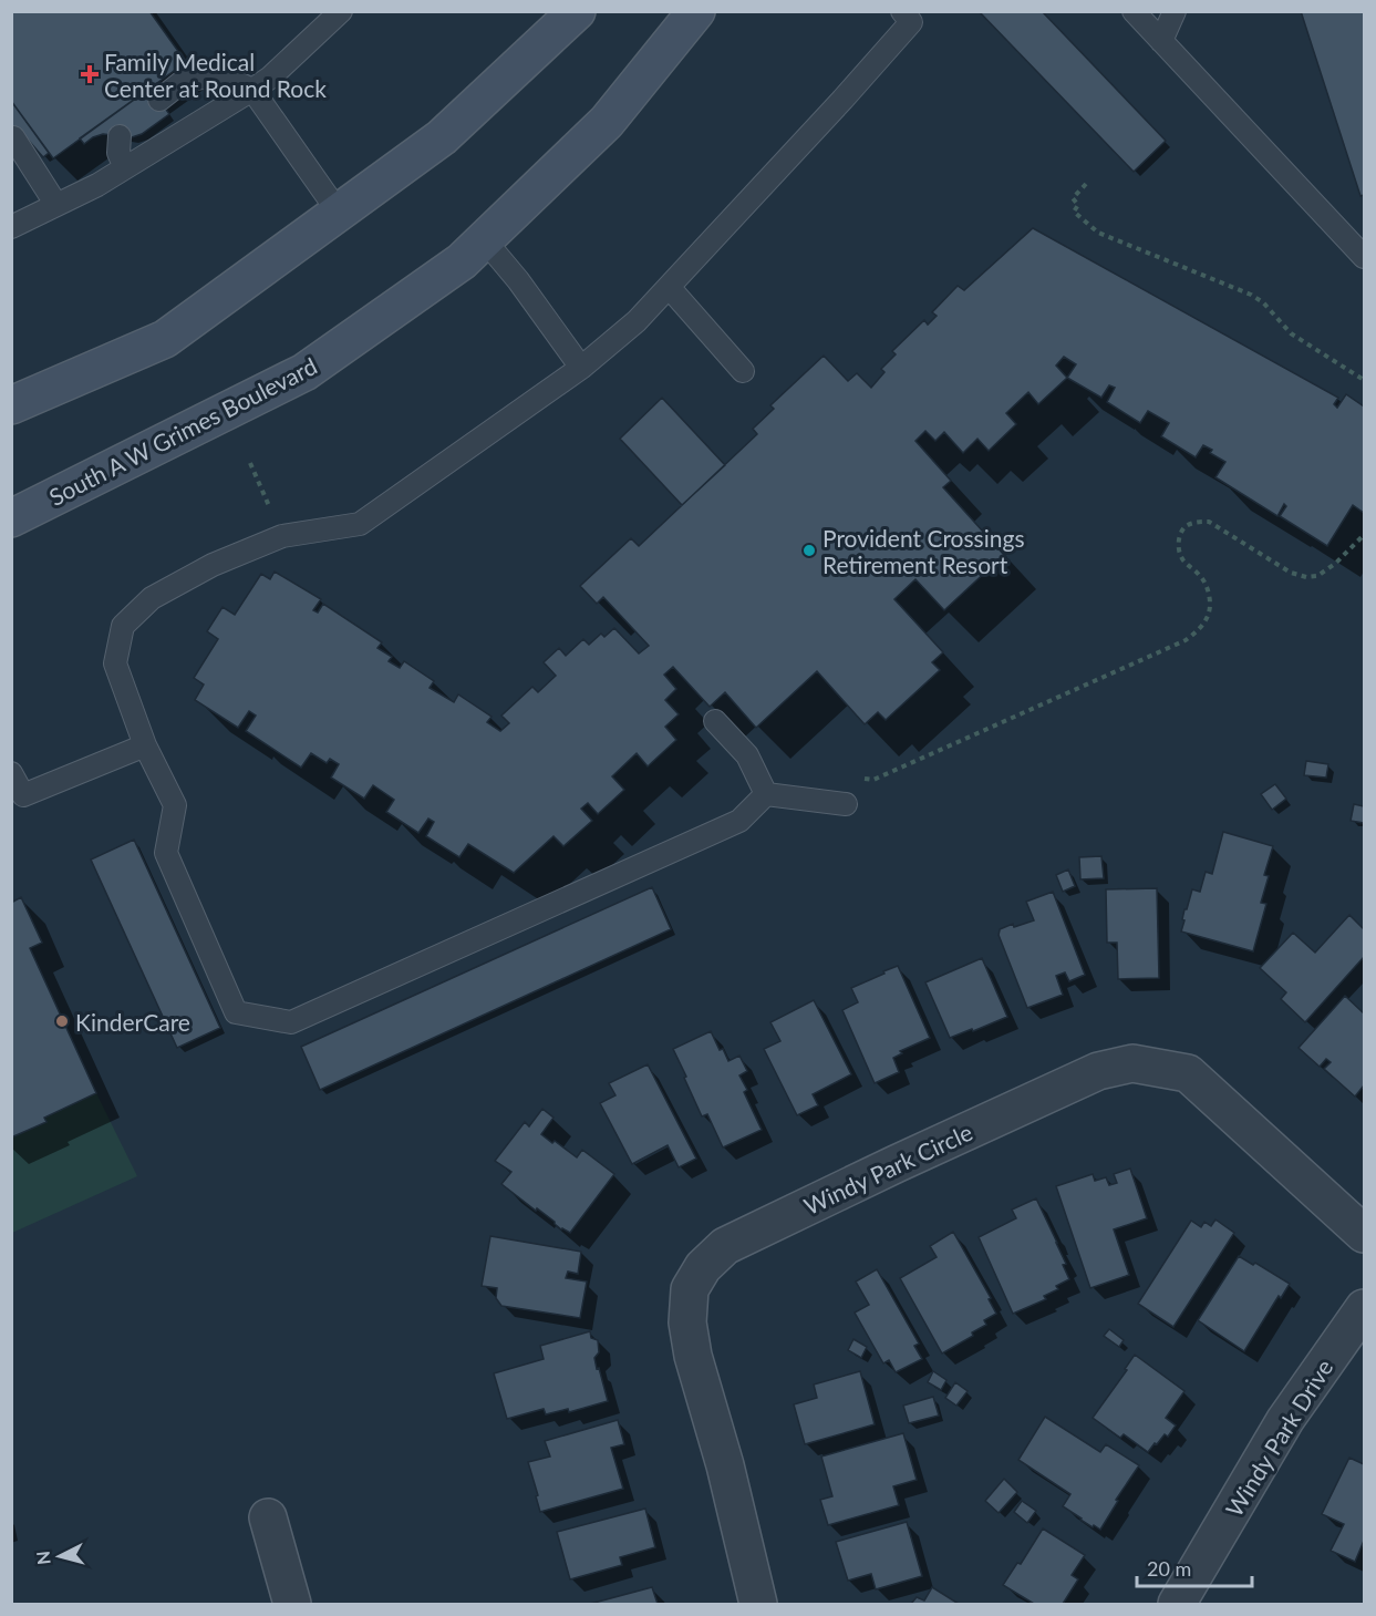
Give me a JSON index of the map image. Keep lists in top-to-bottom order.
{
  "streets": {
    "main road": ["South A W Grimes Boulevard"],
    "street": ["Windy Park Circle", "Windy Park Drive"]
  },
  "places": {
    "health": ["Family Medical Center at Round Rock"],
    "other": ["Provident Crossings Retirement Resort", "KinderCare"]
  },
  "scale_bar": "20 m",
  "north": "left"
}
